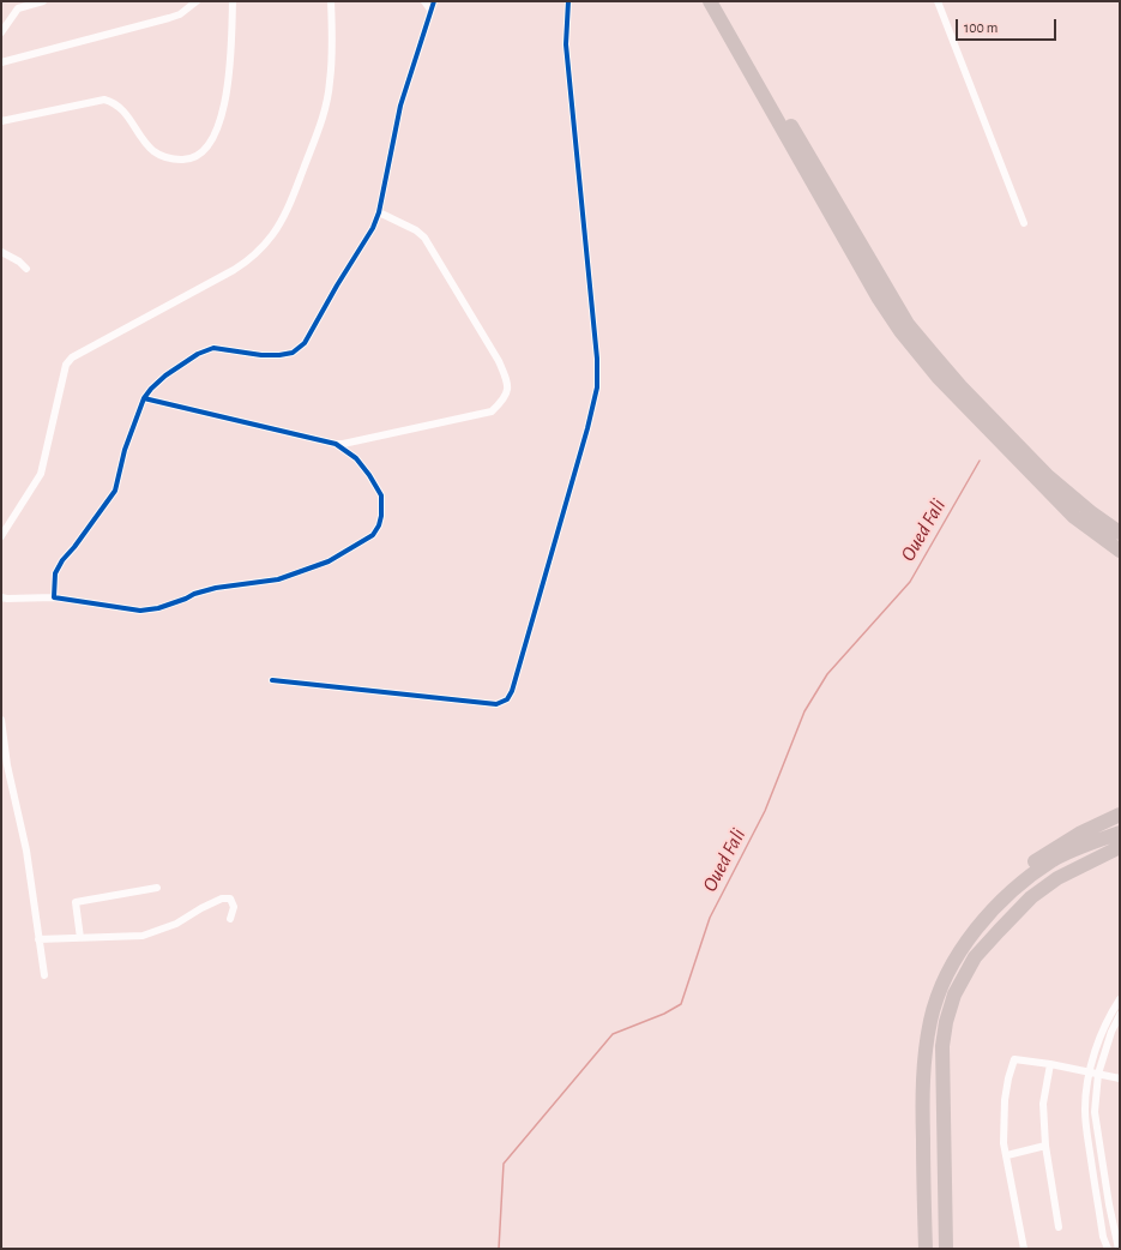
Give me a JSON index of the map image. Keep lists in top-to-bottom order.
{
  "water": ["Oued Fali"],
  "scale_bar": "100 m"
}
